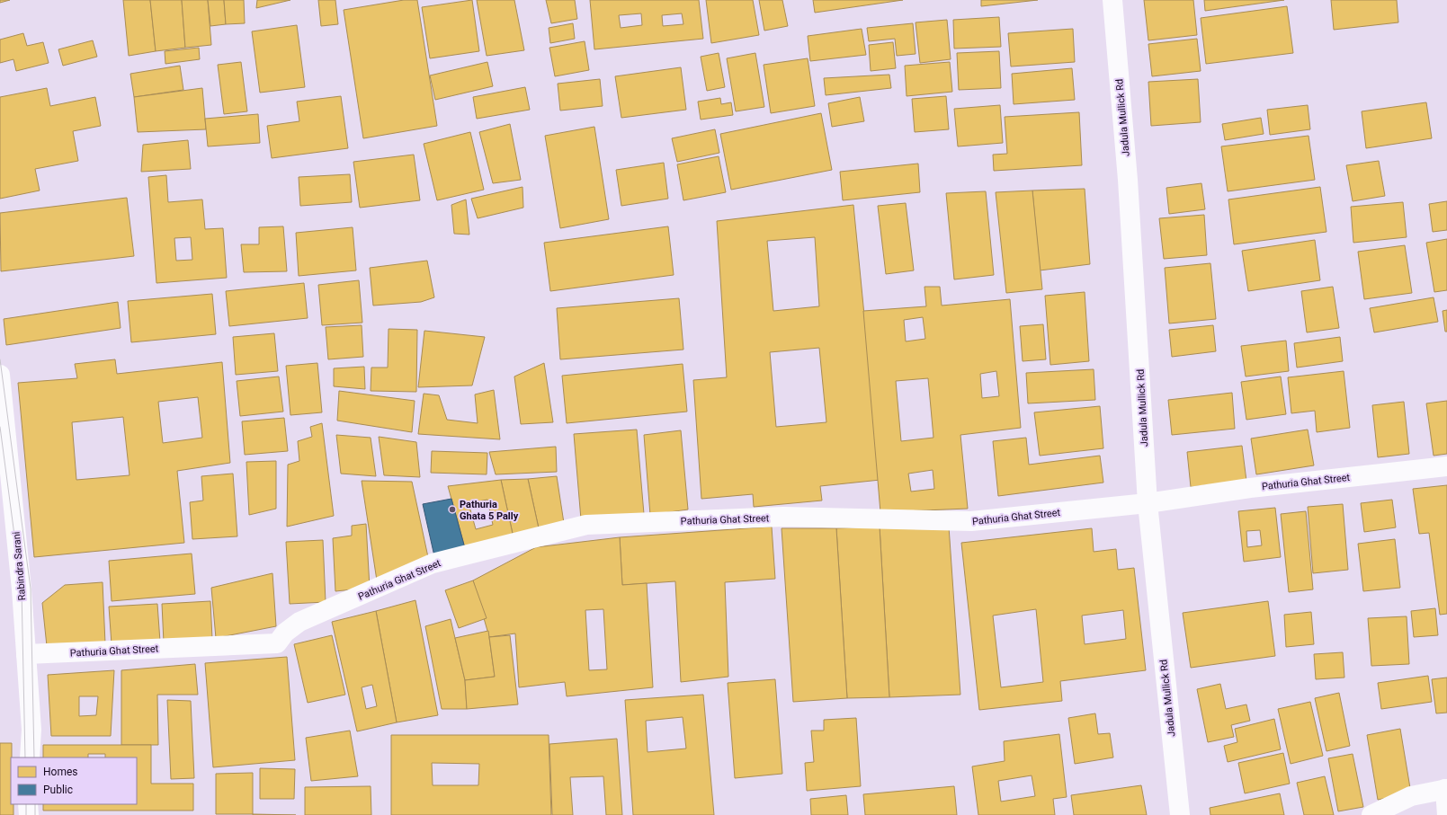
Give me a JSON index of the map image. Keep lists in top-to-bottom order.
{
  "streets": {
    "street": ["Jadula Mullick Rd", "Pathuria Ghat Street", "Rabindra Sarani"]
  },
  "crossings": [
    ["Jadula Mullick Rd", "Pathuria Ghat Street"],
    ["Pathuria Ghat Street", "Rabindra Sarani"]
  ],
  "places": ["Pathuria Ghata 5 Pally"],
  "legend": ["Homes", "Public"]
}
